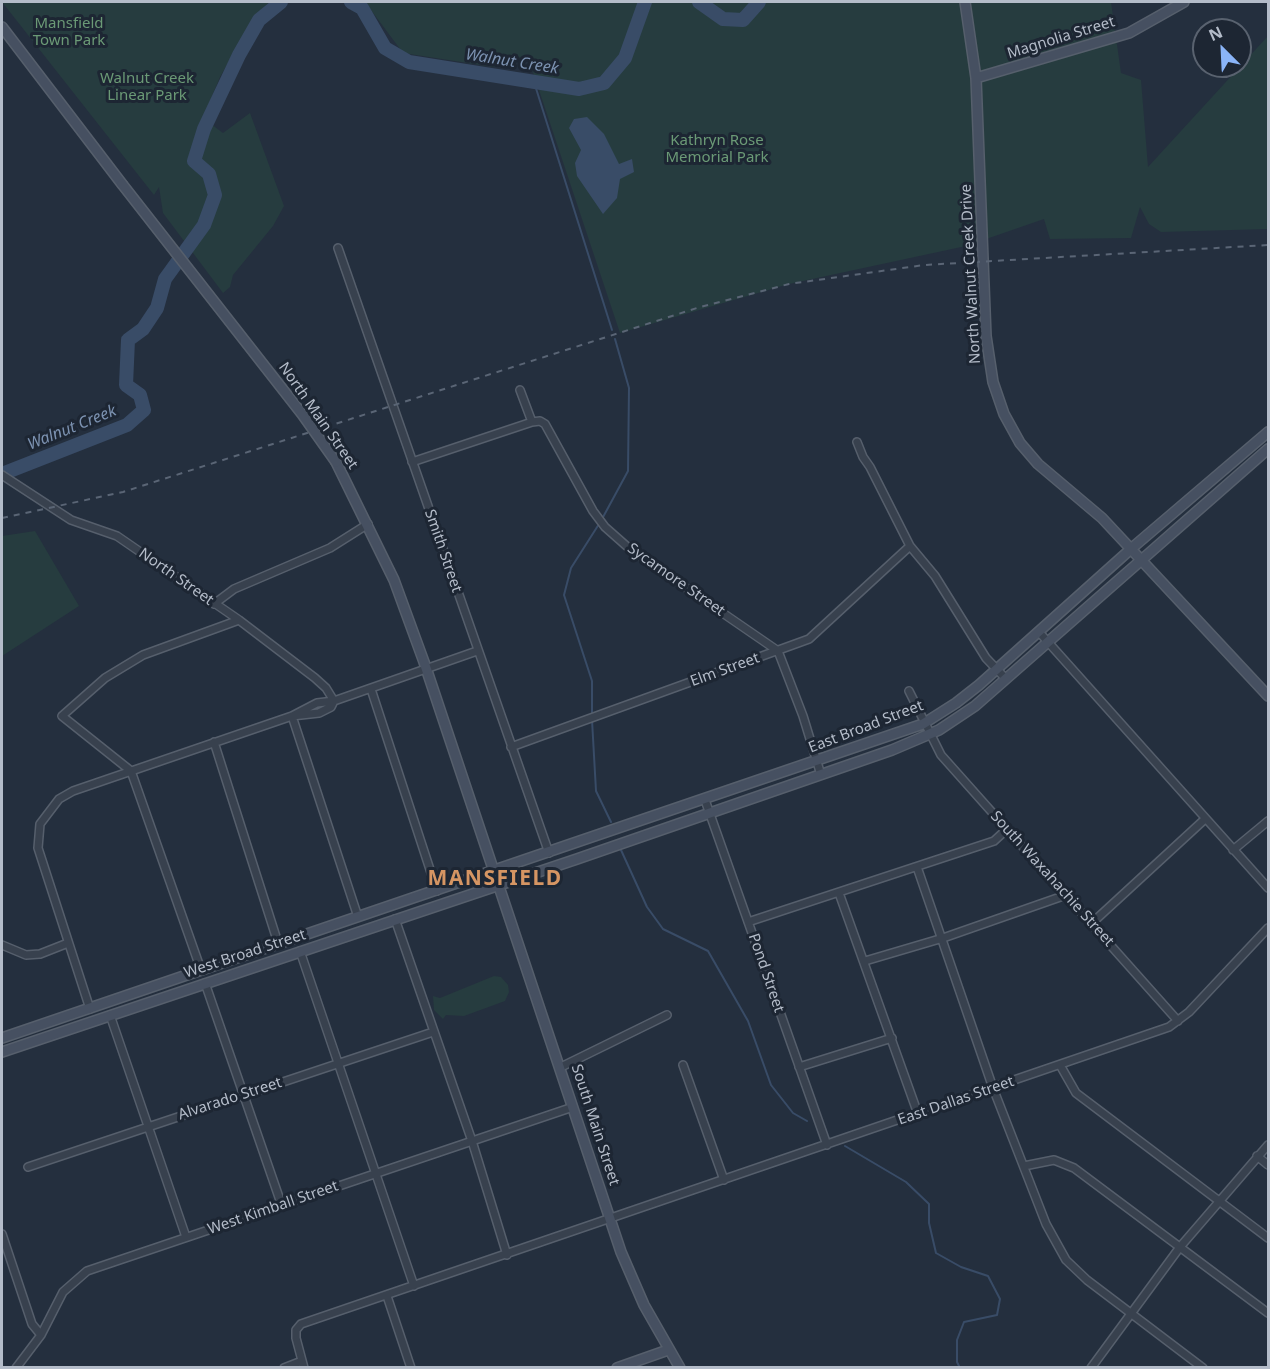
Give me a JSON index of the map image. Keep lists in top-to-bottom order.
{
  "streets": {
    "main road": [
      "Magnolia Street",
      "North Walnut Creek Drive",
      "North Main Street",
      "East Broad Street",
      "West Broad Street",
      "South Main Street"
    ],
    "street": [
      "Smith Street",
      "North Street",
      "Sycamore Street",
      "Elm Street",
      "South Waxahachie Street",
      "Pond Street",
      "Alvarado Street",
      "East Dallas Street",
      "West Kimball Street"
    ]
  },
  "crossings": [
    ["Magnolia Street", "North Walnut Creek Drive"],
    ["North Walnut Creek Drive", "East Broad Street"],
    ["North Main Street", "East Broad Street"],
    ["North Main Street", "West Broad Street"],
    ["North Main Street", "South Main Street"],
    ["Smith Street", "Elm Street"],
    ["Smith Street", "East Broad Street"],
    ["Sycamore Street", "Elm Street"],
    ["East Broad Street", "South Waxahachie Street"],
    ["East Broad Street", "West Broad Street"],
    ["East Broad Street", "Pond Street"],
    ["East Broad Street", "South Main Street"],
    ["South Waxahachie Street", "East Dallas Street"],
    ["West Broad Street", "South Main Street"],
    ["Pond Street", "East Dallas Street"],
    ["East Dallas Street", "South Main Street"],
    ["South Main Street", "West Kimball Street"]
  ],
  "districts": ["MANSFIELD"],
  "water": ["Walnut Creek"],
  "parks": ["Mansfield Town Park", "Walnut Creek Linear Park", "Kathryn Rose Memorial Park"],
  "north": "top left"
}
